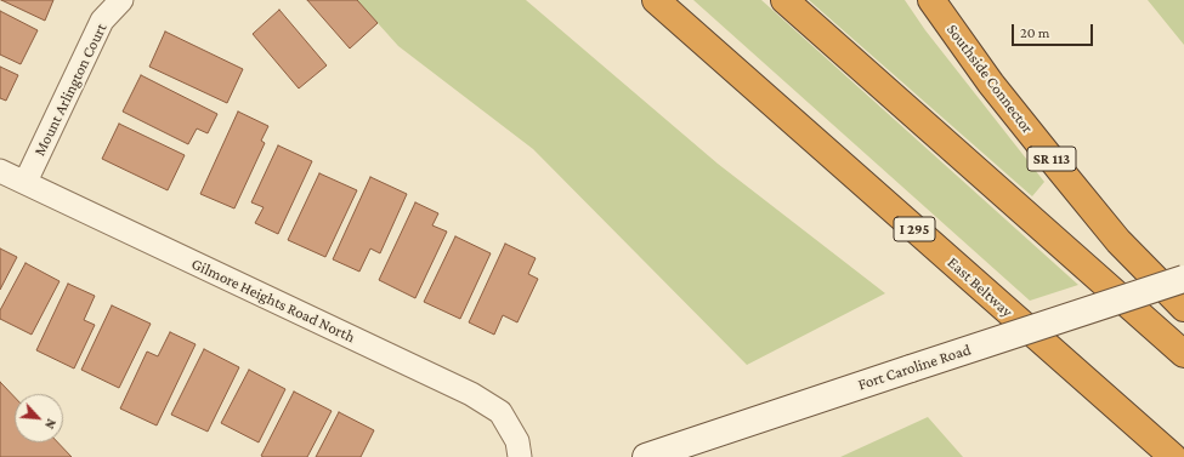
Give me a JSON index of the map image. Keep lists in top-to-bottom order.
{
  "streets": {
    "highway": [
      "Southside Connector",
      "SR 113",
      "I 295",
      "East Beltway"
    ],
    "street": ["Mount Arlington Court", "Gilmore Heights Road North", "Fort Caroline Road"]
  },
  "crossings": [
    ["Mount Arlington Court", "Gilmore Heights Road North"]
  ],
  "scale_bar": "20 m",
  "north": "bottom right"
}
